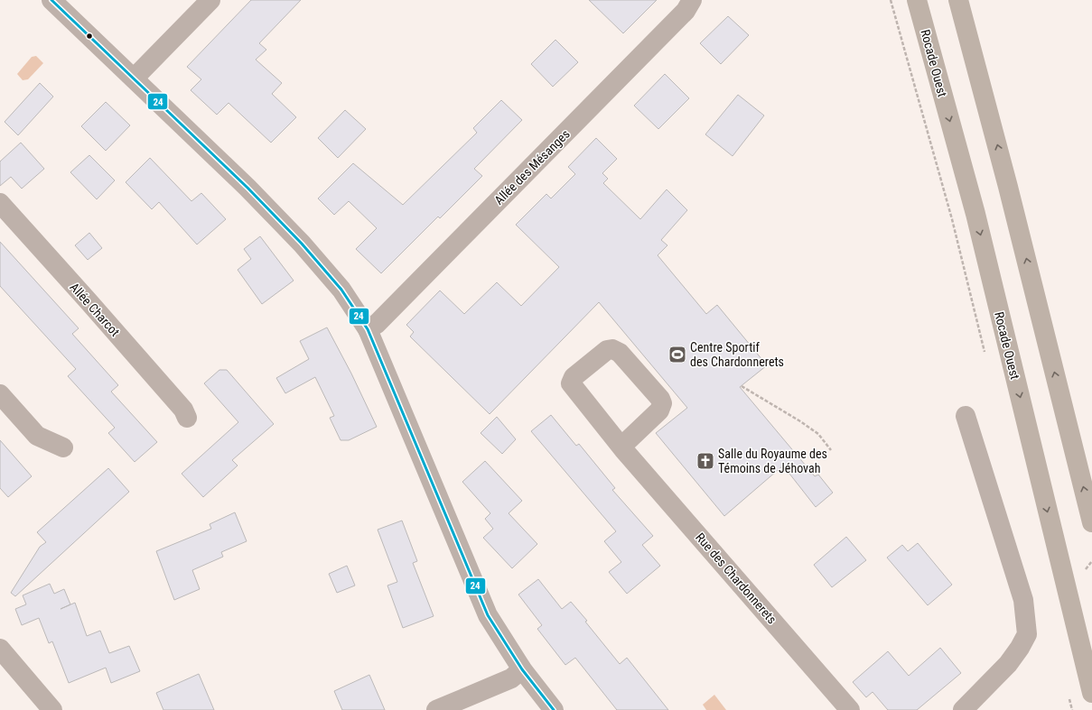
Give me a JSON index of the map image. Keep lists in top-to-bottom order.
{
  "streets": {
    "main road": ["Rocade Ouest"],
    "street": ["Allée des Mésanges", "Allée Charcot", "Rue des Chardonnerets"]
  },
  "places": {
    "sports": ["Centre Sportif des Chardonnerets"],
    "church": ["Salle du Royaume des Témoins de Jéhovah"]
  },
  "lines": ["transit line 24"]
}
